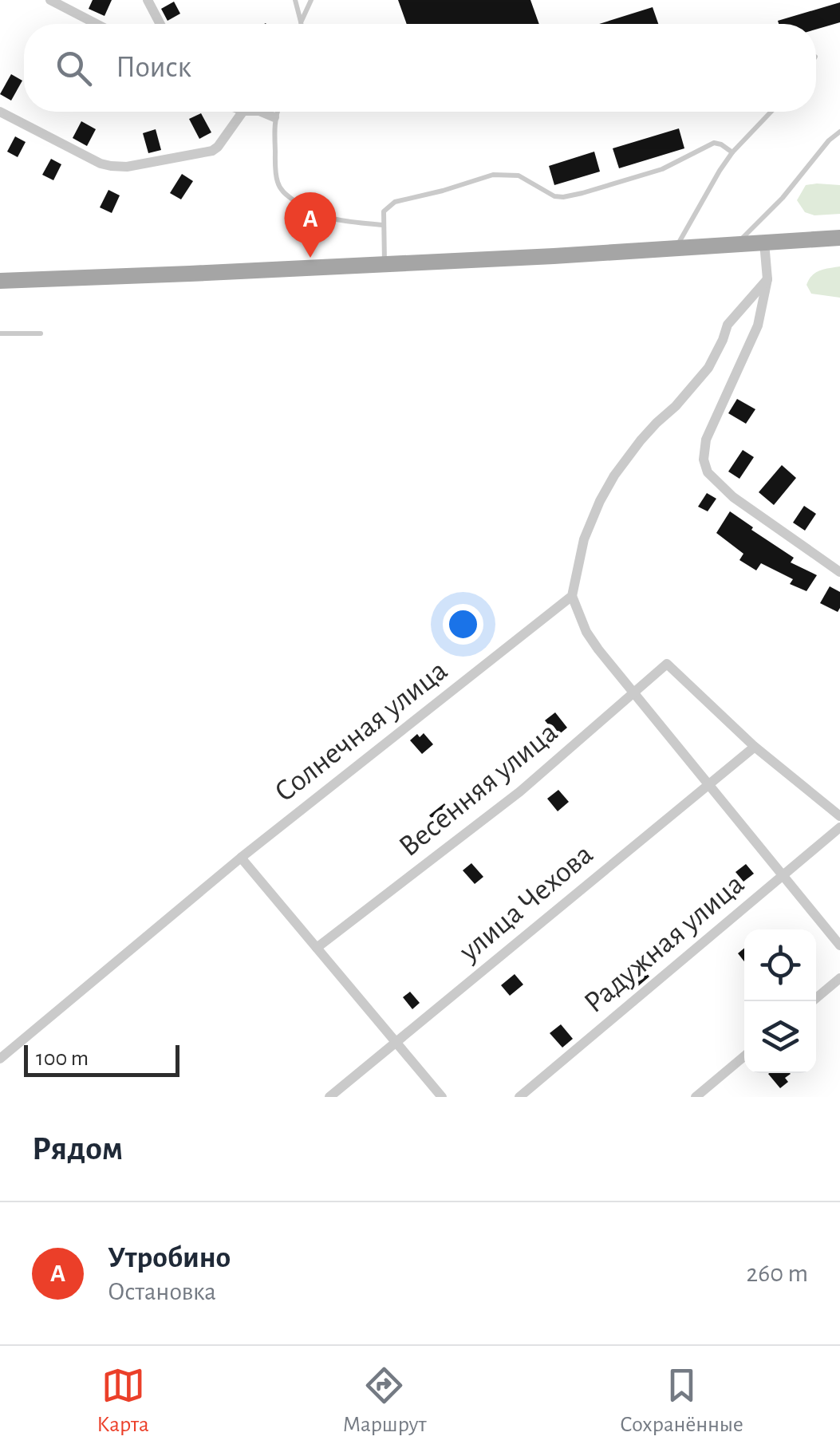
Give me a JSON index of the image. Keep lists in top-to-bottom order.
{
  "streets": {
    "street": [
      "Солнечная улица",
      "Весенняя улица",
      "улица Чехова",
      "Радужная улица"
    ]
  },
  "crossings": [
    ["Весенняя улица", "улица Чехова"]
  ],
  "scale_bar": "100 m",
  "page": {
    "search": "Поиск",
    "pins": "A",
    "scale": "100 m",
    "heading": "Рядом",
    "list": [
      {
        "mark": "A",
        "name": "Утробино",
        "note": "Остановка",
        "value": "260 m"
      }
    ],
    "nav": ["Карта", "Маршрут", "Сохранённые"]
  }
}
